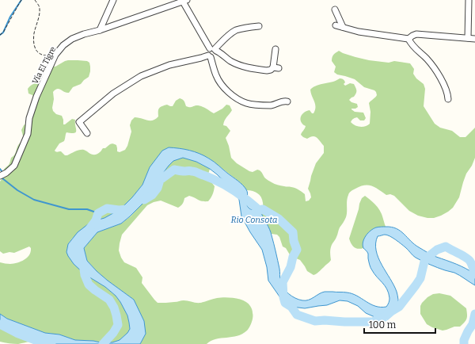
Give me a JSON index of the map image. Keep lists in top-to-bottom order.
{
  "streets": {
    "street": ["Vía El Tigre"]
  },
  "water": ["Rio Consota"],
  "scale_bar": "100 m"
}
